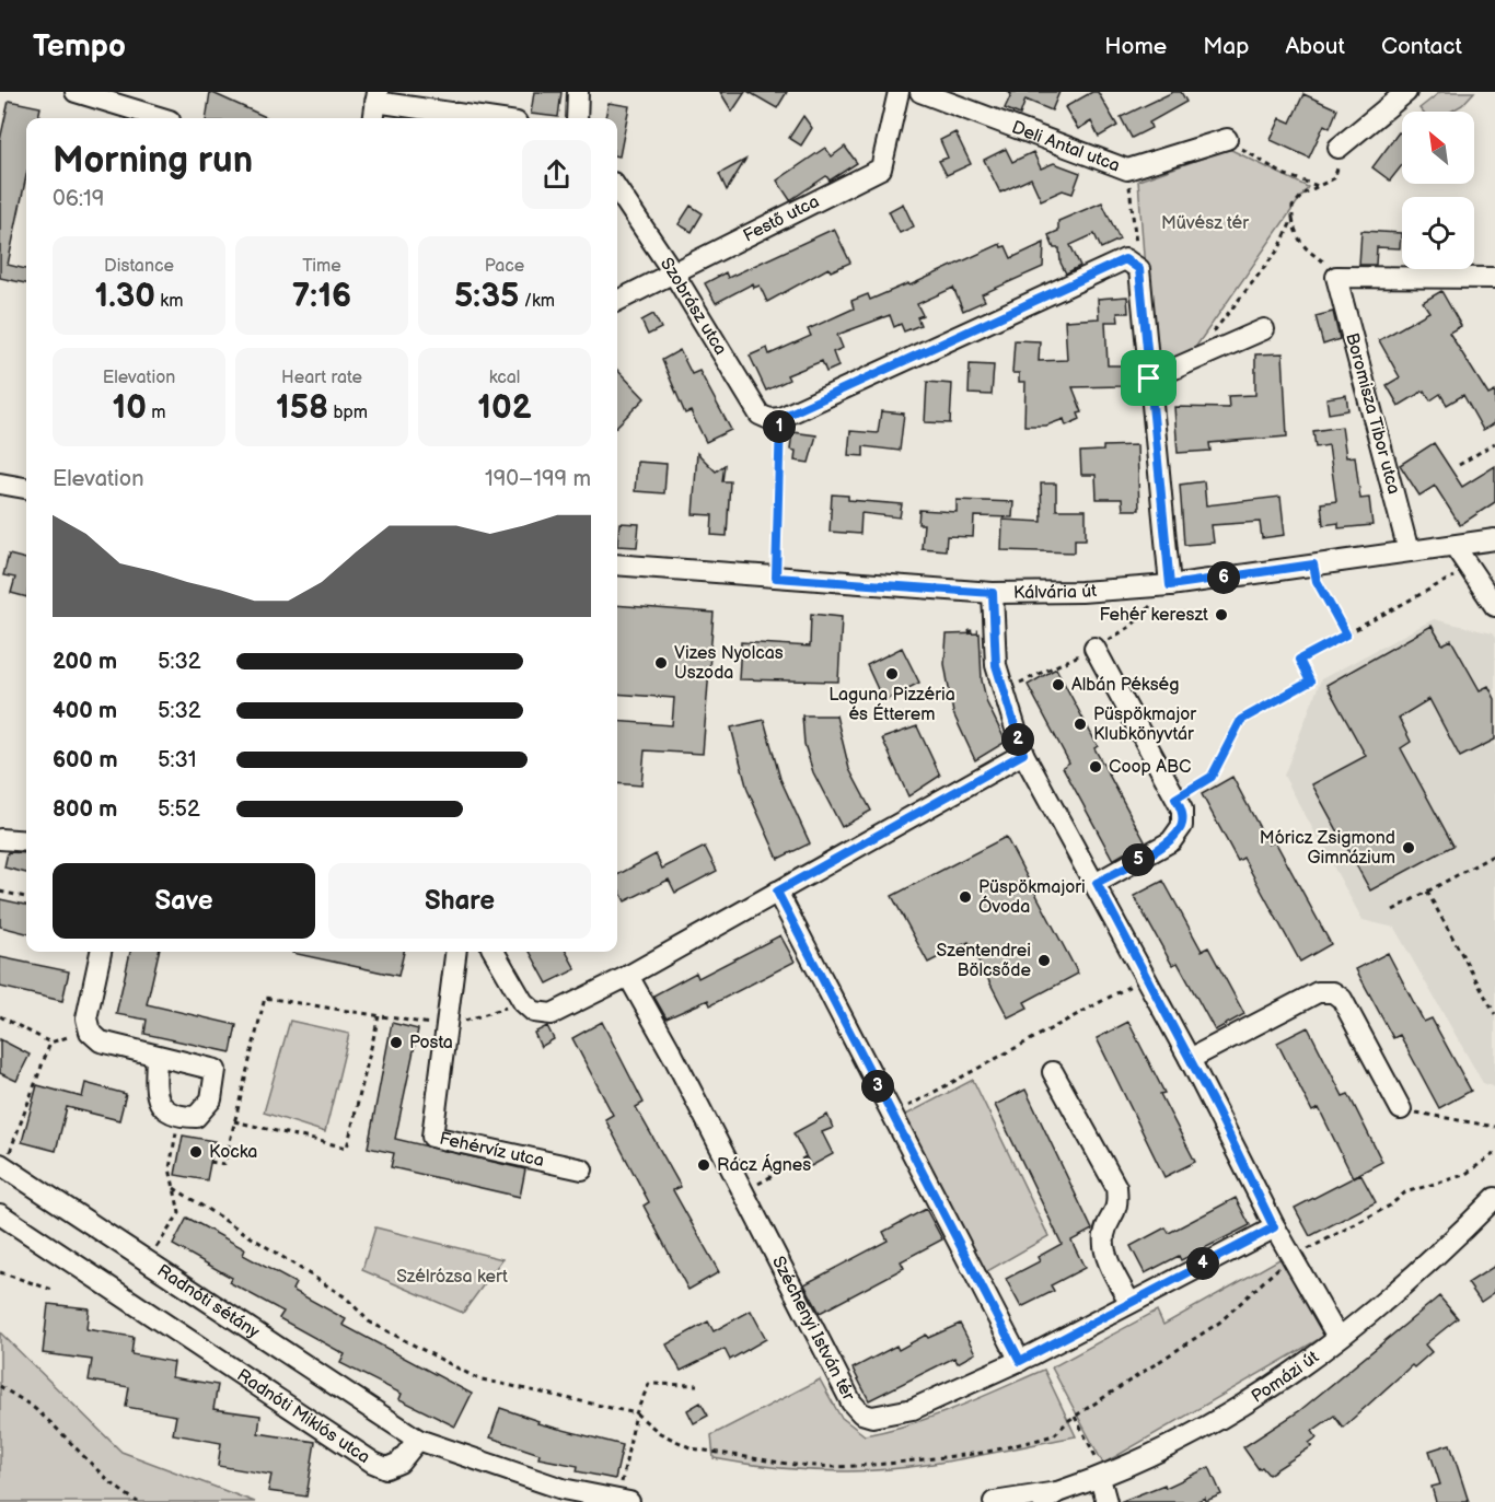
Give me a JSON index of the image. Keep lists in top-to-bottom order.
{
  "streets": {
    "street": [
      "Deli Antal utca",
      "Festő utca",
      "Szobrász utca",
      "Boromisza Tibor utca",
      "Kálvária út",
      "Fehérvíz utca",
      "Radnóti sétány",
      "Széchenyi István tér",
      "Pomázi út",
      "Radnóti Miklós utca"
    ]
  },
  "crossings": [
    ["Festő utca", "Szobrász utca"],
    ["Boromisza Tibor utca", "Kálvária út"],
    ["Radnóti sétány", "Radnóti Miklós utca"]
  ],
  "parks": ["Művész tér", "Szélrózsa kert"],
  "places": [
    "Fehér kereszt",
    "Vizes Nyolcas Uszoda",
    "Laguna Pizzéria és Étterem",
    "Albán Pékség",
    "Püspökmajor Klubkönyvtár",
    "Coop ABC",
    "Móricz Zsigmond Gimnázium",
    "Püspökmajori Óvoda",
    "Szentendrei Bölcsőde",
    "Posta",
    "Kocka",
    "Rácz Ágnes"
  ],
  "north": "top left",
  "page": {
    "header": "Tempo",
    "nav": [
      "Home",
      "Map",
      "About",
      "Contact"
    ],
    "heading": ["Morning run", "06:19"],
    "stats": [
      ["Distance", "1.30 km"],
      ["Time", "7:16"],
      ["Pace", "5:35 /km"],
      ["Elevation", "10 m"],
      ["Heart rate", "158 bpm"],
      ["kcal", "102"]
    ],
    "pins": [
      "1",
      "6",
      "2",
      "5",
      "3",
      "4"
    ],
    "chart": ["Elevation", "190–199 m"],
    "list": [
      {
        "name": "200 m",
        "note": "5:32"
      },
      {
        "name": "400 m",
        "note": "5:32"
      },
      {
        "name": "600 m",
        "note": "5:31"
      },
      {
        "name": "800 m",
        "note": "5:52"
      }
    ],
    "buttons": ["Save", "Share"]
  }
}
